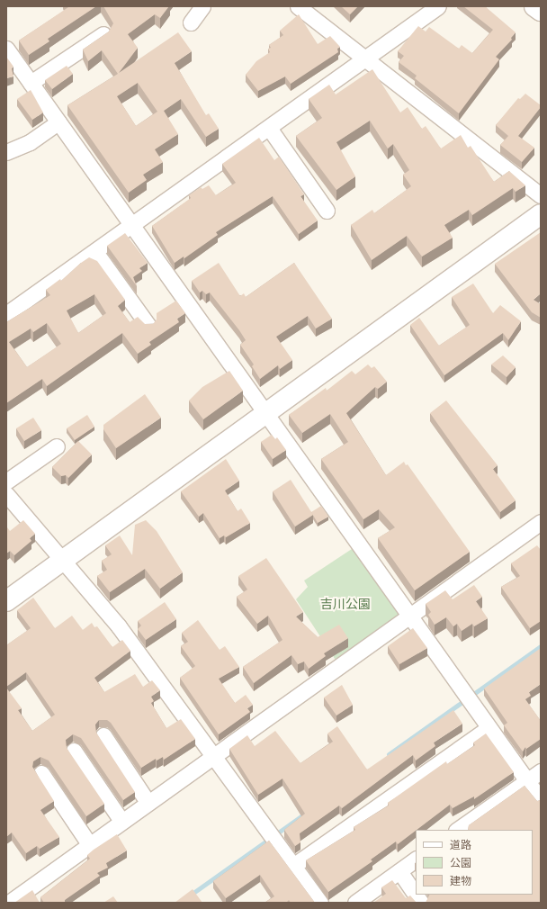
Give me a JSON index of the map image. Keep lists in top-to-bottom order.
{
  "parks": ["吉川公園"],
  "legend": ["道路", "公園", "建物"]
}
